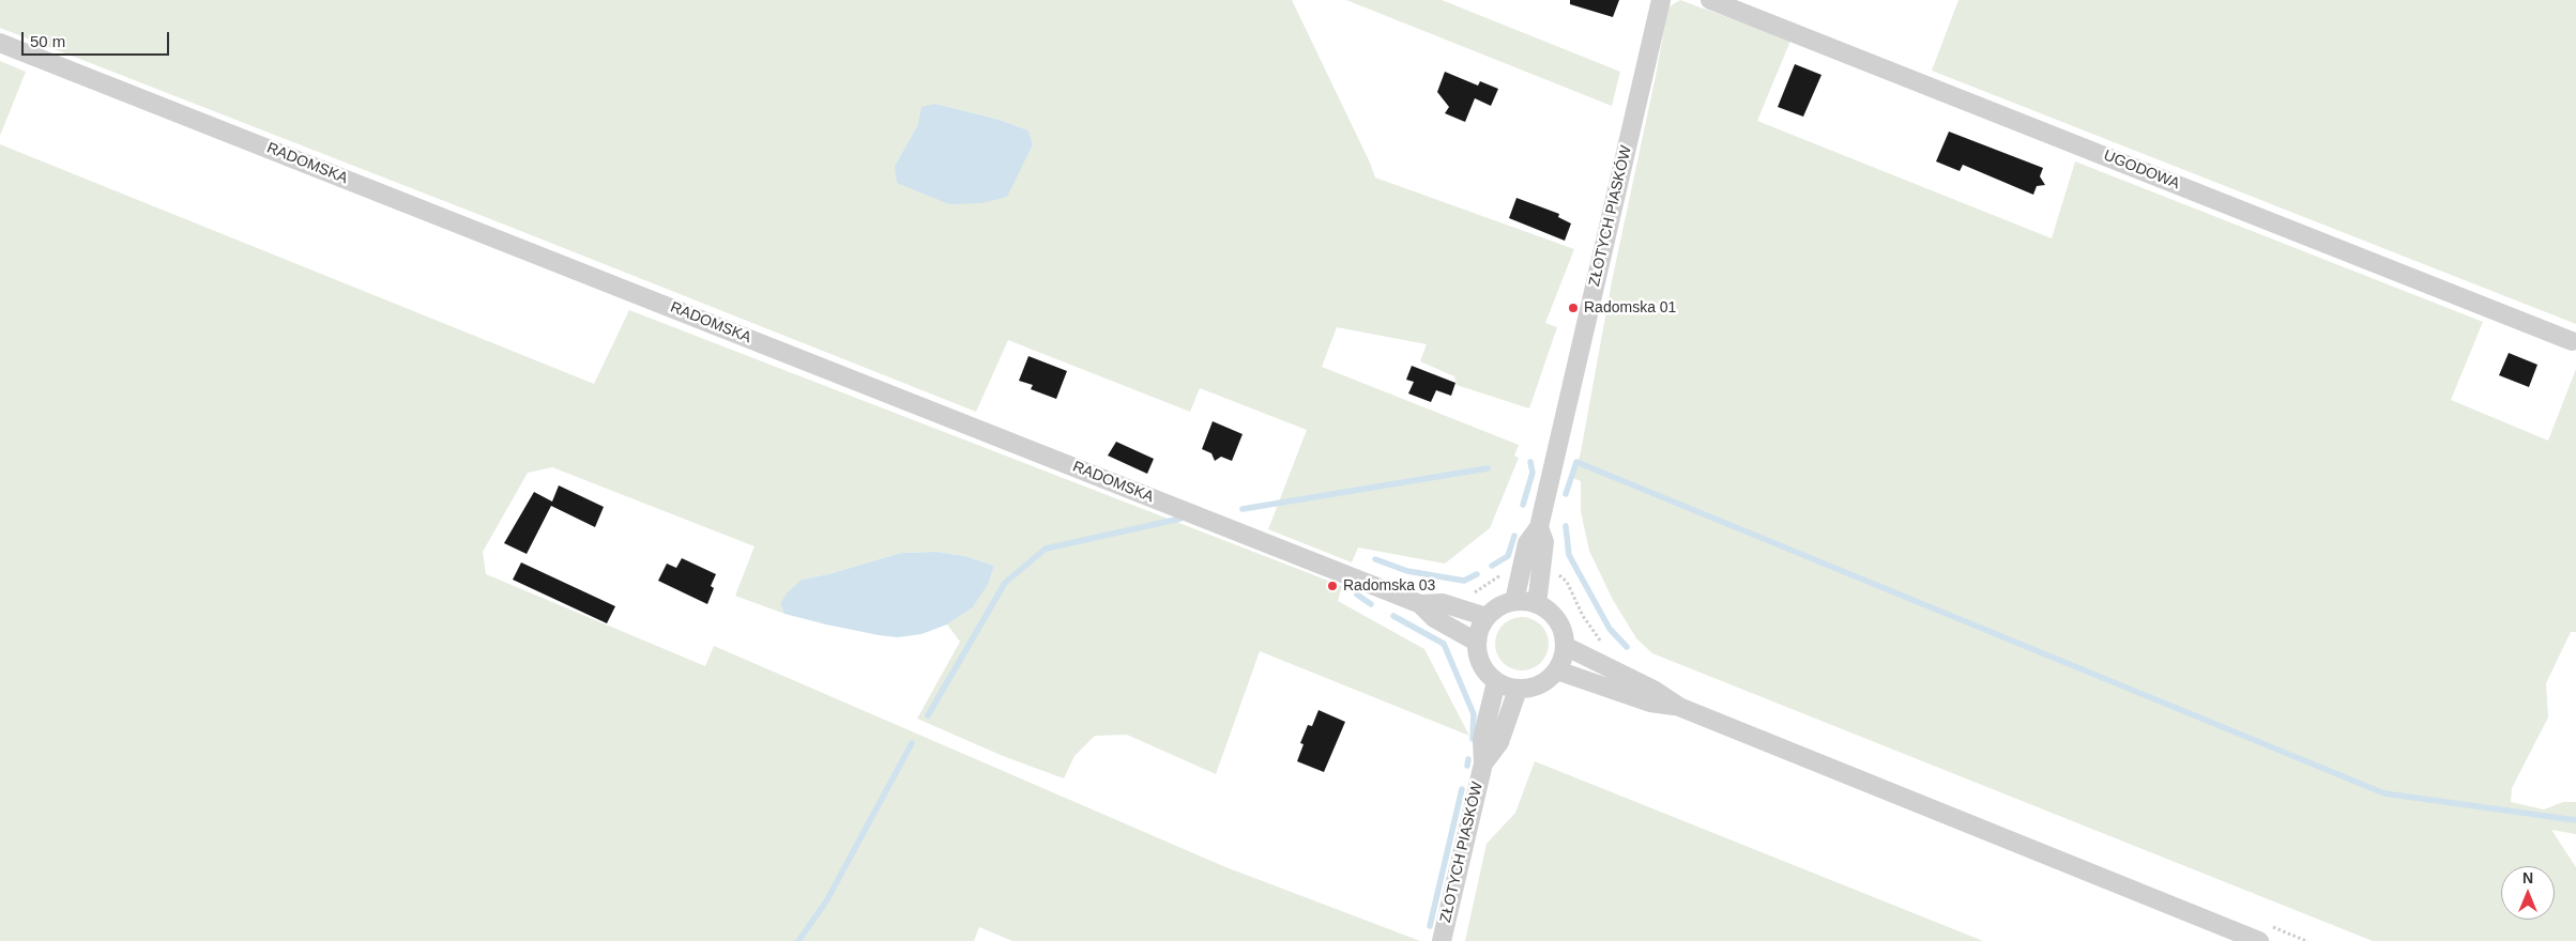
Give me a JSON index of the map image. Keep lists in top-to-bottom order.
{
  "streets": {
    "street": ["RADOMSKA", "UGODOWA", "ZŁOTYCH PIASKÓW"]
  },
  "crossings": [
    ["RADOMSKA", "ZŁOTYCH PIASKÓW"]
  ],
  "places": ["Radomska 01", "Radomska 03"],
  "scale_bar": "50 m",
  "north": "top"
}
